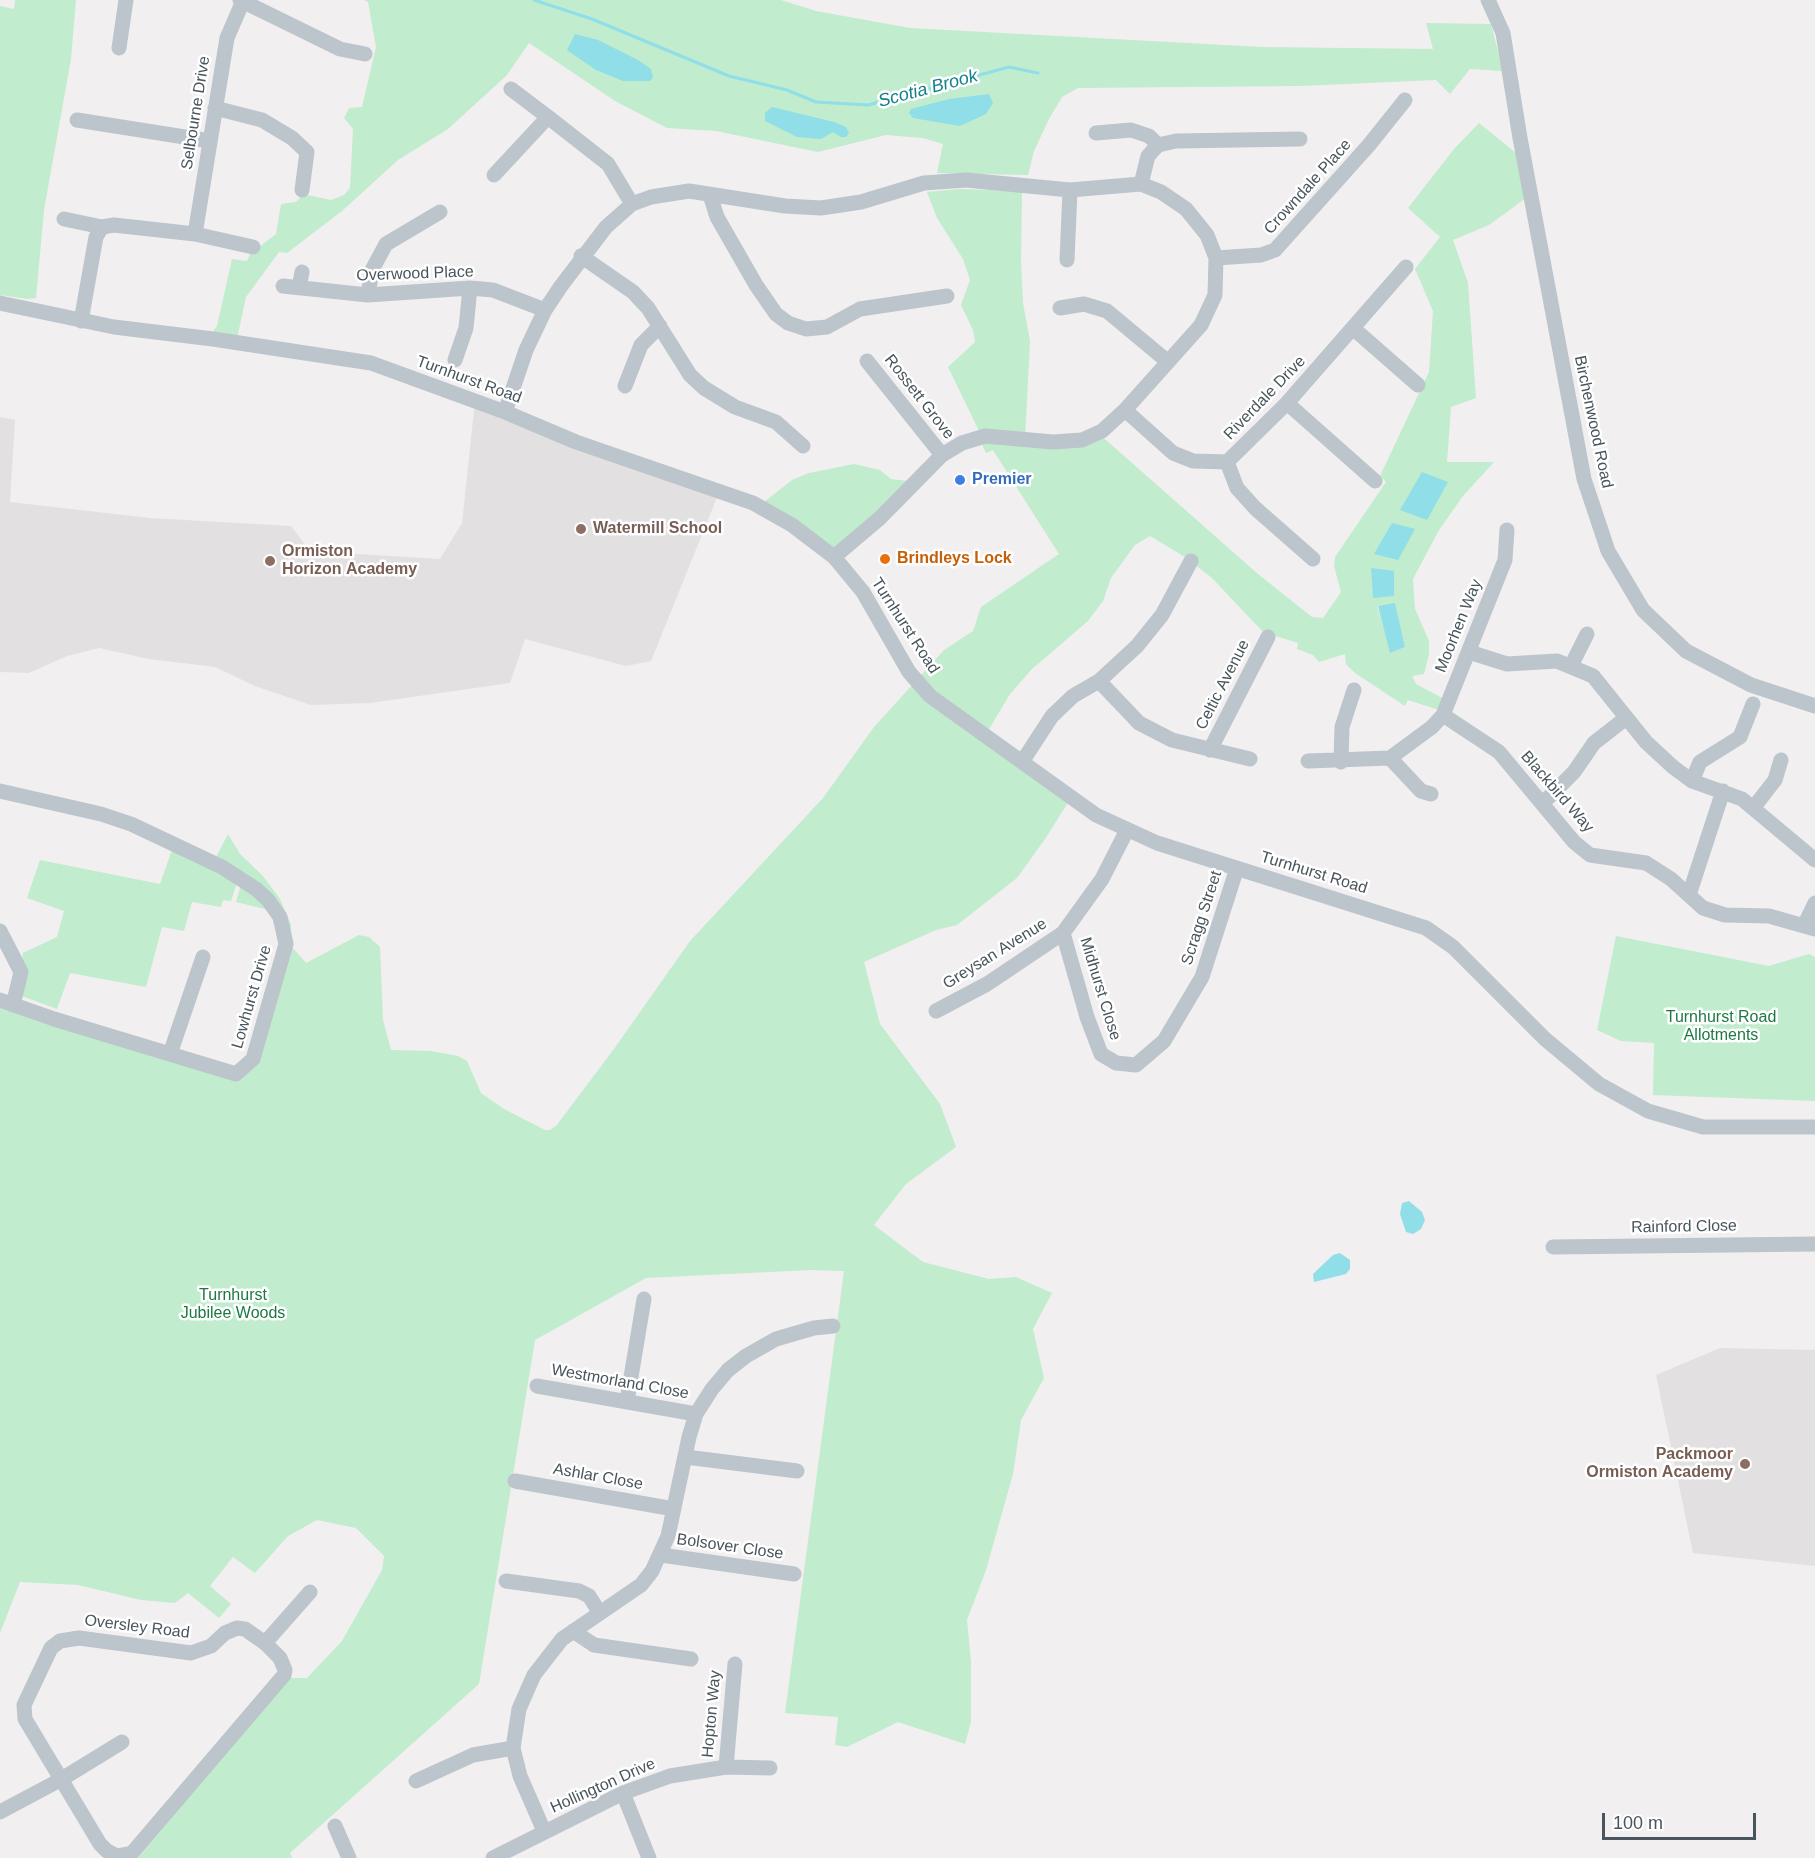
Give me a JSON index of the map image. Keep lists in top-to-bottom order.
{
  "streets": {
    "street": [
      "Selbourne Drive",
      "Crowndale Place",
      "Overwood Place",
      "Turnhurst Road",
      "Rossett Grove",
      "Riverdale Drive",
      "Birchenwood Road",
      "Moorhen Way",
      "Celtic Avenue",
      "Blackbird Way",
      "Scragg Street",
      "Greysan Avenue",
      "Midhurst Close",
      "Lowhurst Drive",
      "Rainford Close",
      "Westmorland Close",
      "Ashlar Close",
      "Bolsover Close",
      "Oversley Road",
      "Hopton Way",
      "Hollington Drive"
    ]
  },
  "crossings": [
    ["Turnhurst Road", "Scragg Street"],
    ["Turnhurst Road", "Greysan Avenue"],
    ["Moorhen Way", "Blackbird Way"],
    ["Scragg Street", "Midhurst Close"],
    ["Greysan Avenue", "Midhurst Close"],
    ["Hopton Way", "Hollington Drive"]
  ],
  "water": ["Scotia Brook"],
  "parks": ["Turnhurst Road Allotments", "Turnhurst Jubilee Woods"],
  "places": [
    "Premier",
    "Watermill School",
    "Brindleys Lock",
    "Ormiston Horizon Academy",
    "Packmoor Ormiston Academy"
  ],
  "scale_bar": "100 m"
}
